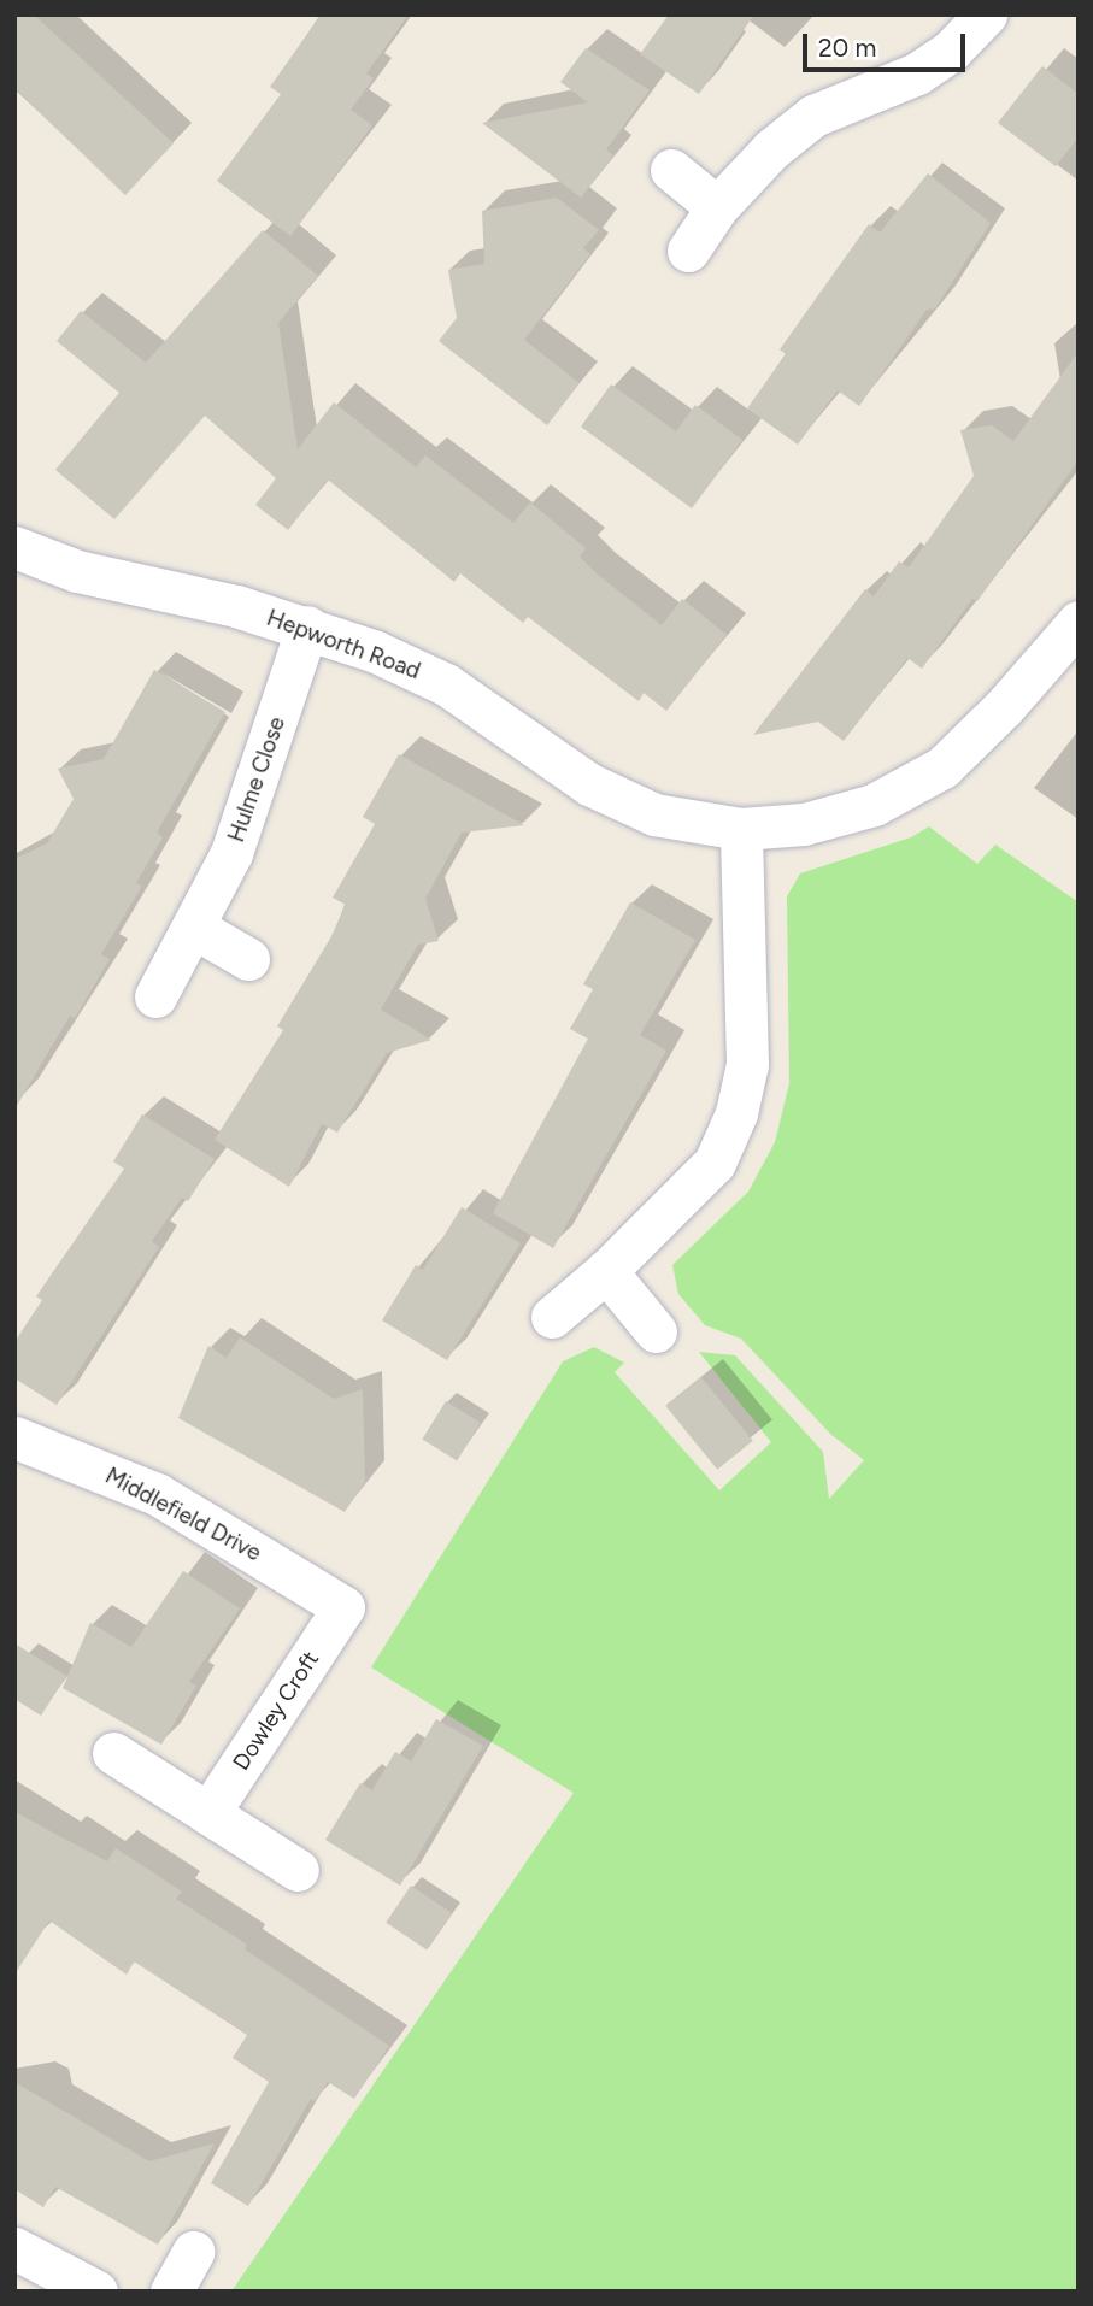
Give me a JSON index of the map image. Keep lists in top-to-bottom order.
{
  "streets": {
    "street": [
      "Hepworth Road",
      "Hulme Close",
      "Middlefield Drive",
      "Dowley Croft"
    ]
  },
  "crossings": [
    ["Hepworth Road", "Hulme Close"],
    ["Middlefield Drive", "Dowley Croft"]
  ],
  "scale_bar": "20 m"
}
